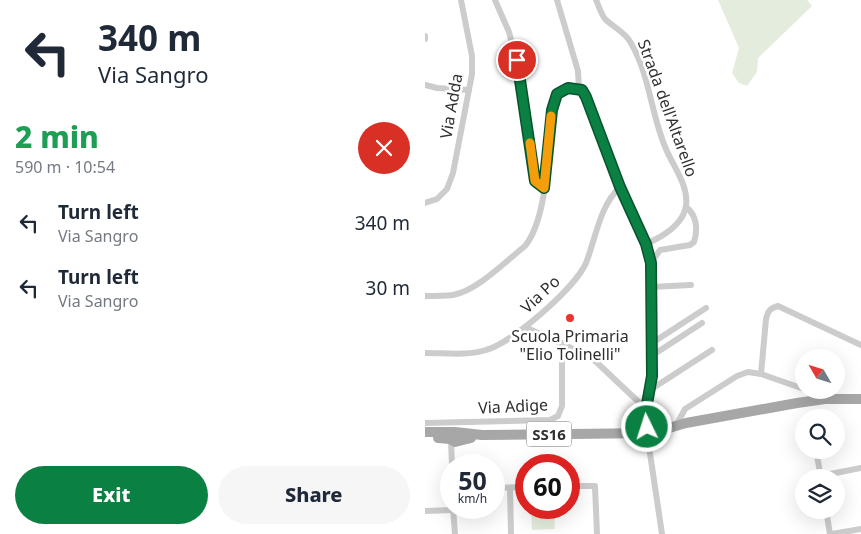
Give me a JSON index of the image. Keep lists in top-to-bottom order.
{
  "streets": {
    "main road": ["SS16"],
    "street": [
      "Via Adda",
      "Strada dell'Altarello",
      "Via Po",
      "Via Adige"
    ]
  },
  "places": ["Scuola Primaria \"Elio Tolinelli\""],
  "north": "top left",
  "page": {
    "turn": ["340 m", "Via Sangro"],
    "heading": ["2 min", "590 m · 10:54"],
    "list": [
      {
        "name": "Turn left",
        "note": "Via Sangro",
        "value": "340 m"
      },
      {
        "name": "Turn left",
        "note": "Via Sangro",
        "value": "30 m"
      }
    ],
    "speed": "50 km/h",
    "limit": "60",
    "buttons": ["Exit", "Share"]
  }
}
